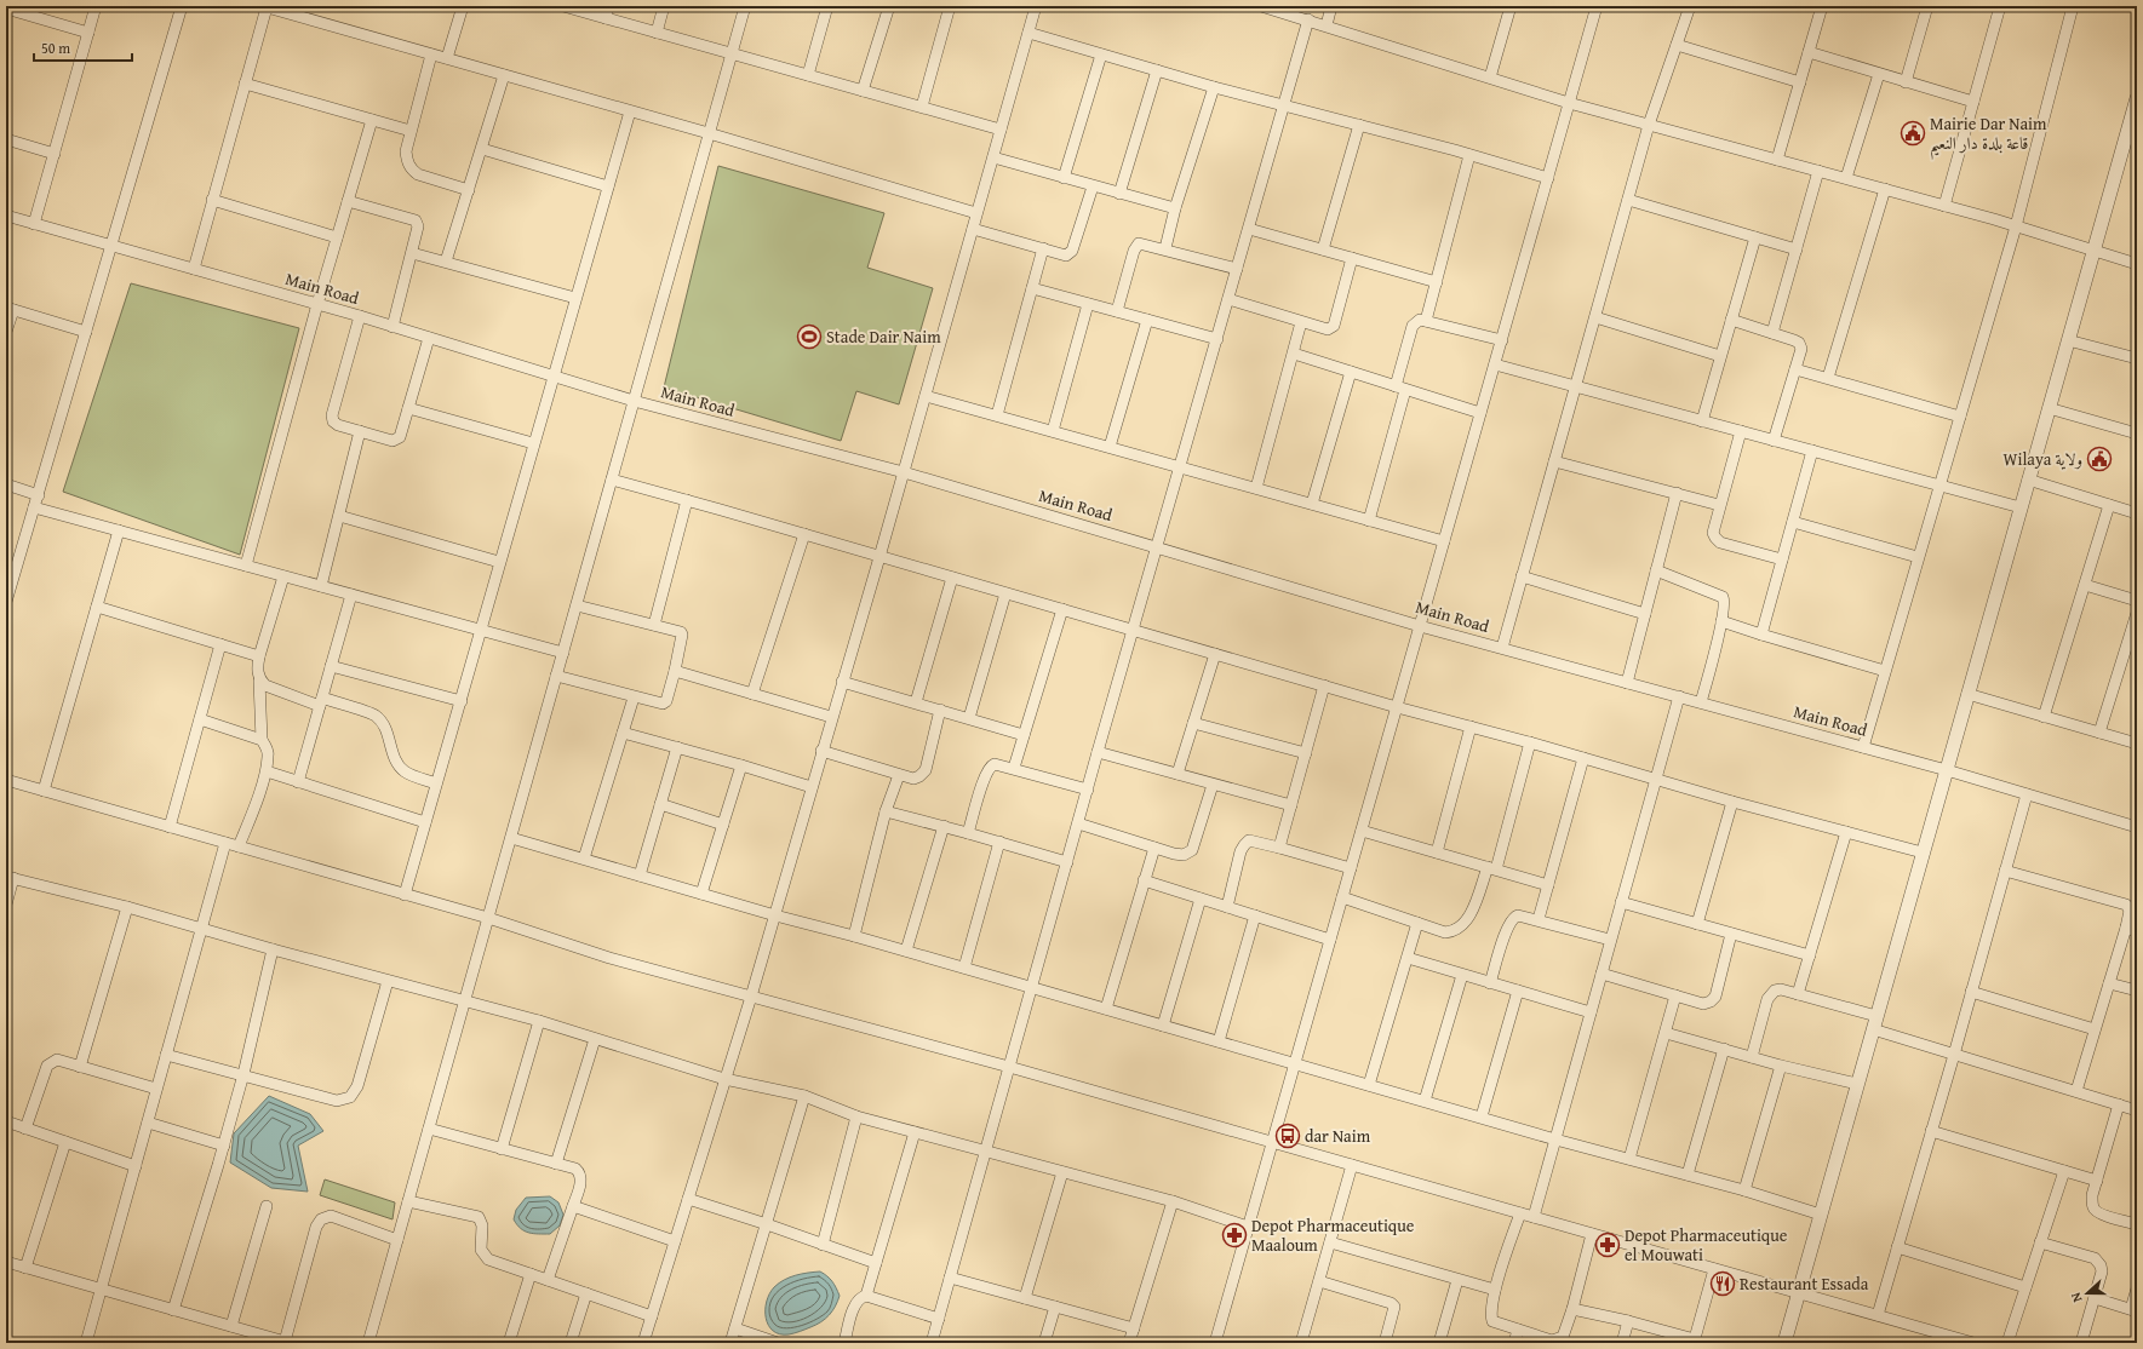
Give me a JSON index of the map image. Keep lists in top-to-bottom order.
{
  "streets": {
    "street": ["Main Road"]
  },
  "places": {
    "public building": ["Mairie Dar Naim قاعة بلدة دار النعيم", "Wilaya ولاية"],
    "sports": ["Stade Dair Naim"],
    "bus stop": ["dar Naim"],
    "pharmacy": ["Depot Pharmaceutique Maaloum", "Depot Pharmaceutique el Mouwati"],
    "restaurant": ["Restaurant Essada"]
  },
  "scale_bar": "50 m",
  "north": "left"
}
